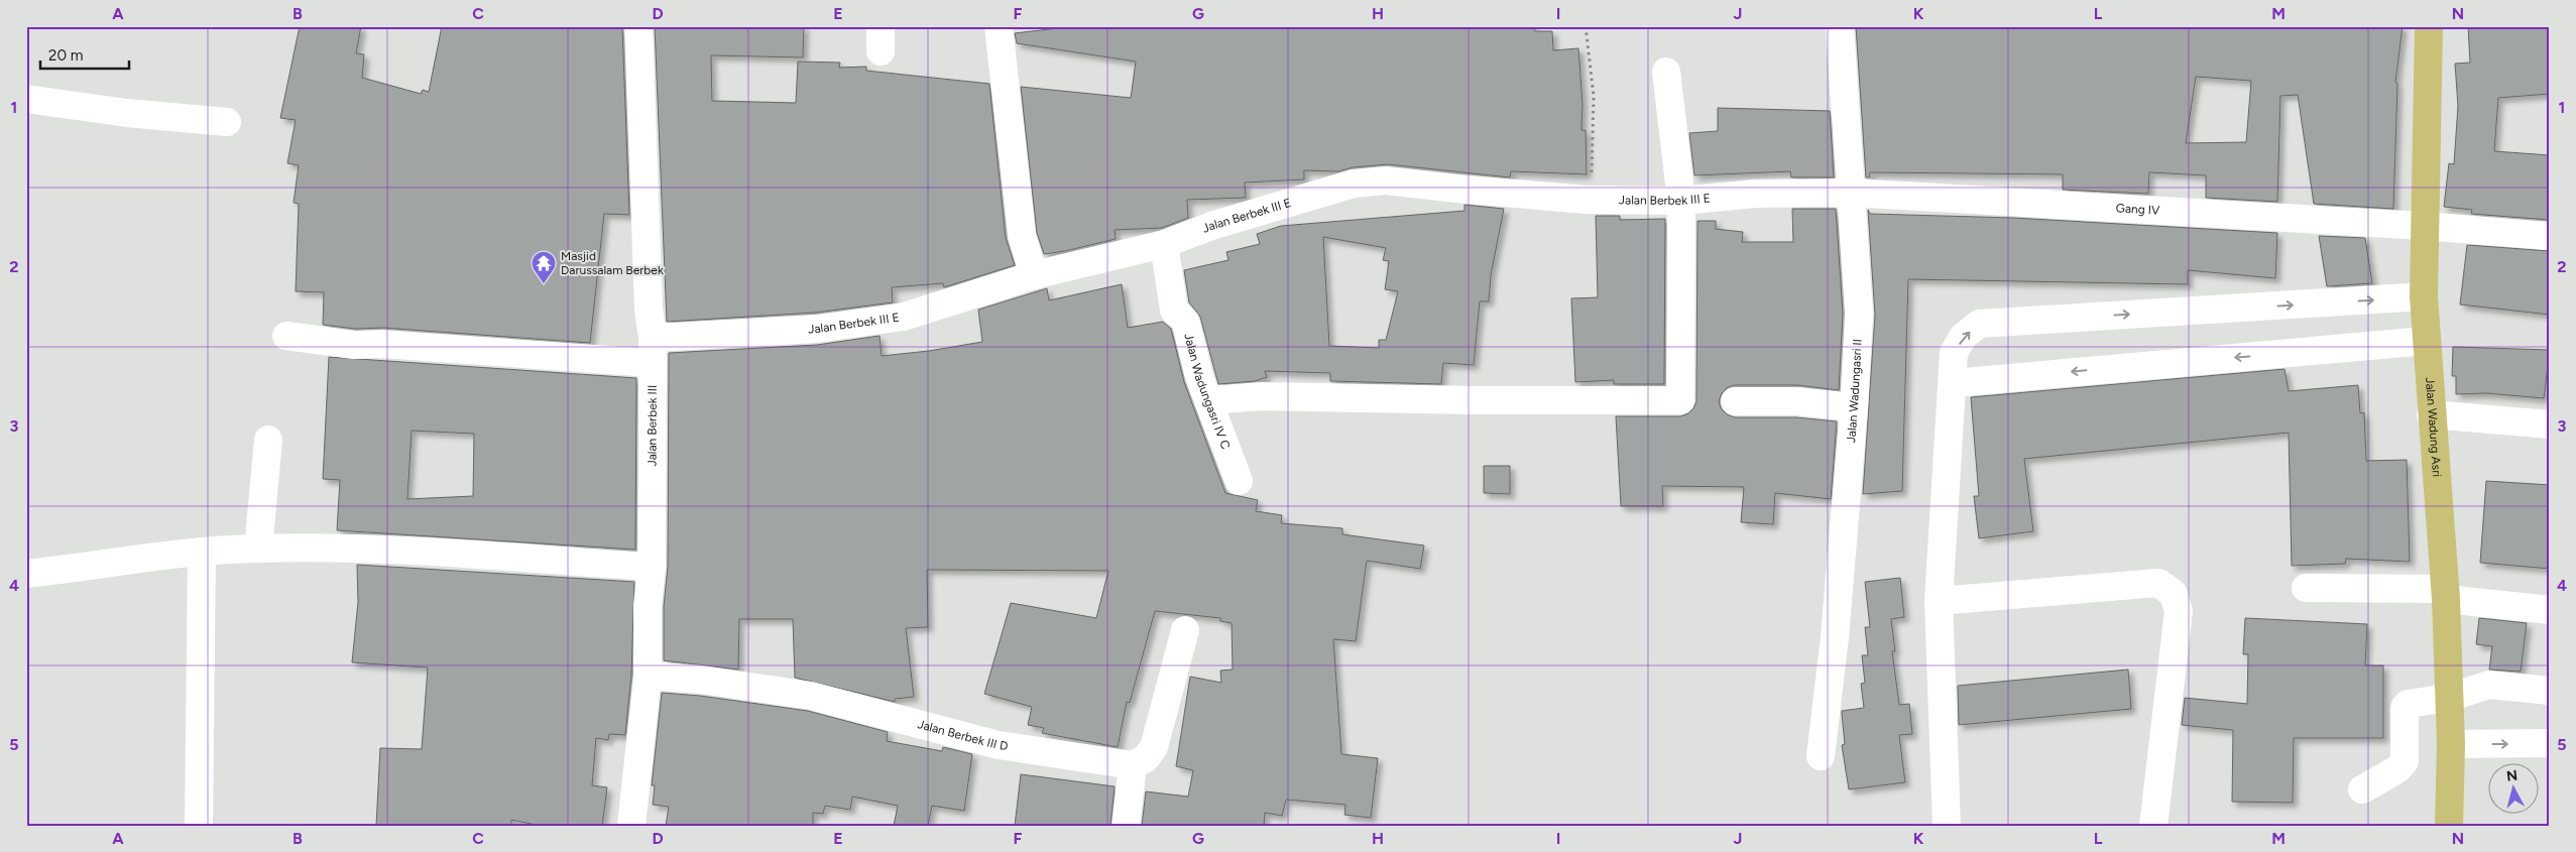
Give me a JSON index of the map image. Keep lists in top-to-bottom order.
{
  "streets": {
    "main road": ["Jalan Wadung Asri"],
    "street": [
      "Jalan Berbek III E",
      "Gang IV",
      "Jalan Wadungasri IV C",
      "Jalan Wadungasri II",
      "Jalan Berbek III",
      "Jalan Berbek III D"
    ]
  },
  "crossings": [
    ["Jalan Berbek III E", "Gang IV"],
    ["Jalan Berbek III E", "Jalan Wadungasri IV C"],
    ["Jalan Berbek III E", "Jalan Wadungasri II"],
    ["Jalan Berbek III E", "Jalan Berbek III"],
    ["Gang IV", "Jalan Wadungasri II"],
    ["Gang IV", "Jalan Wadung Asri"],
    ["Jalan Berbek III", "Jalan Berbek III D"]
  ],
  "places": {
    "temple": ["Masjid Darussalam Berbek"]
  },
  "scale_bar": "20 m",
  "north": "top",
  "grid": {
    "columns": [
      "A",
      "B",
      "C",
      "D",
      "E",
      "F",
      "G",
      "H",
      "I",
      "J",
      "K",
      "L",
      "M",
      "N"
    ],
    "rows": [
      "1",
      "2",
      "3",
      "4",
      "5"
    ]
  }
}
